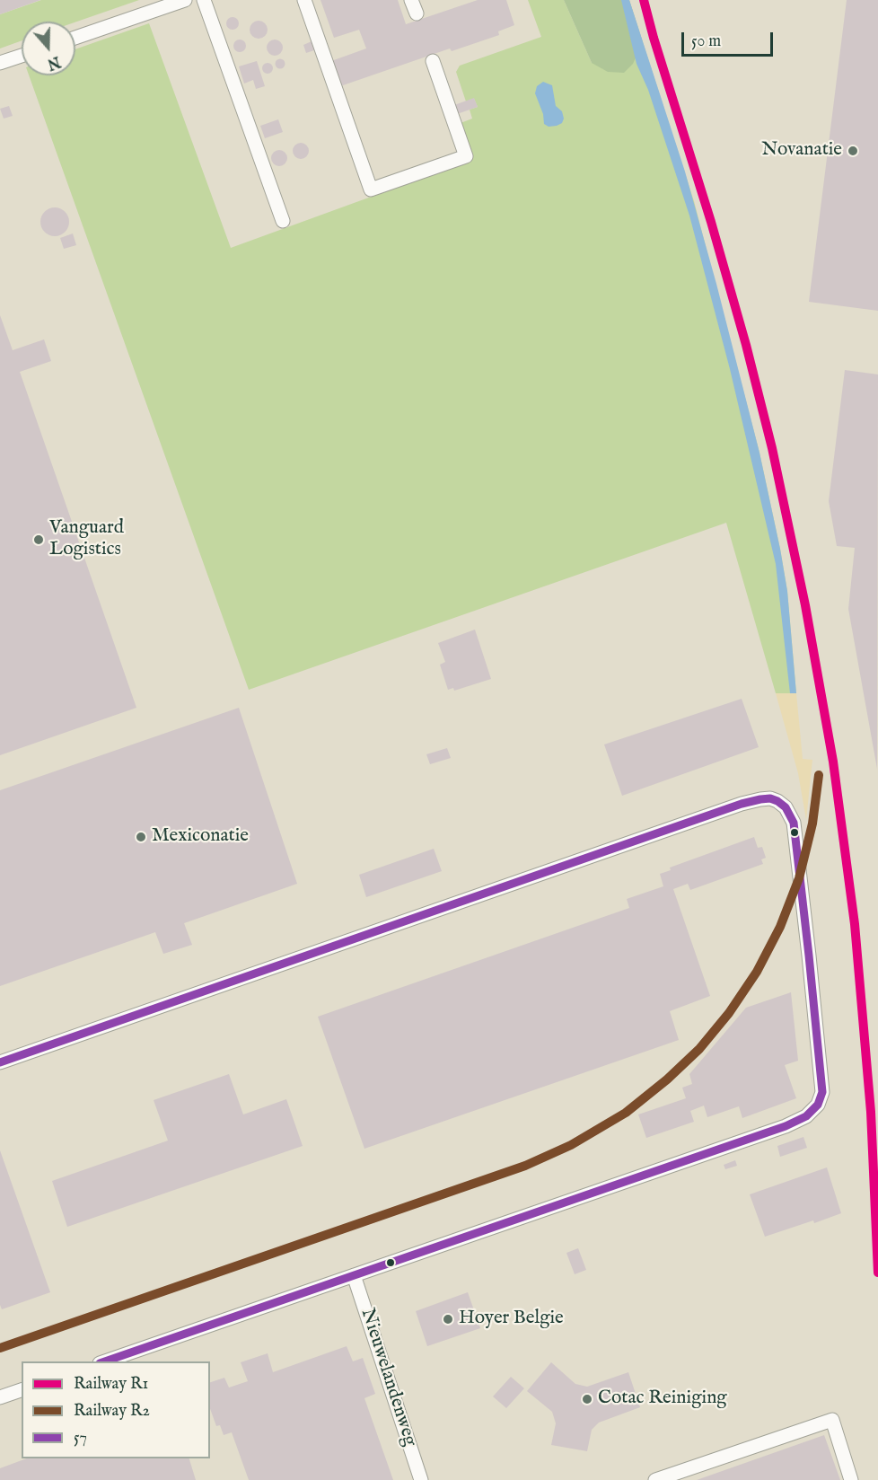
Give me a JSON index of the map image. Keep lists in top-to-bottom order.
{
  "streets": {
    "street": ["Nieuwelandenweg"]
  },
  "places": [
    "Novanatie",
    "Vanguard Logistics",
    "Mexiconatie",
    "Hoyer Belgie",
    "Cotac Reiniging"
  ],
  "lines": ["rail line R1", "rail line R2", "transit line 57"],
  "legend": ["Railway R1", "Railway R2", "57"],
  "scale_bar": "50 m",
  "north": "bottom"
}
